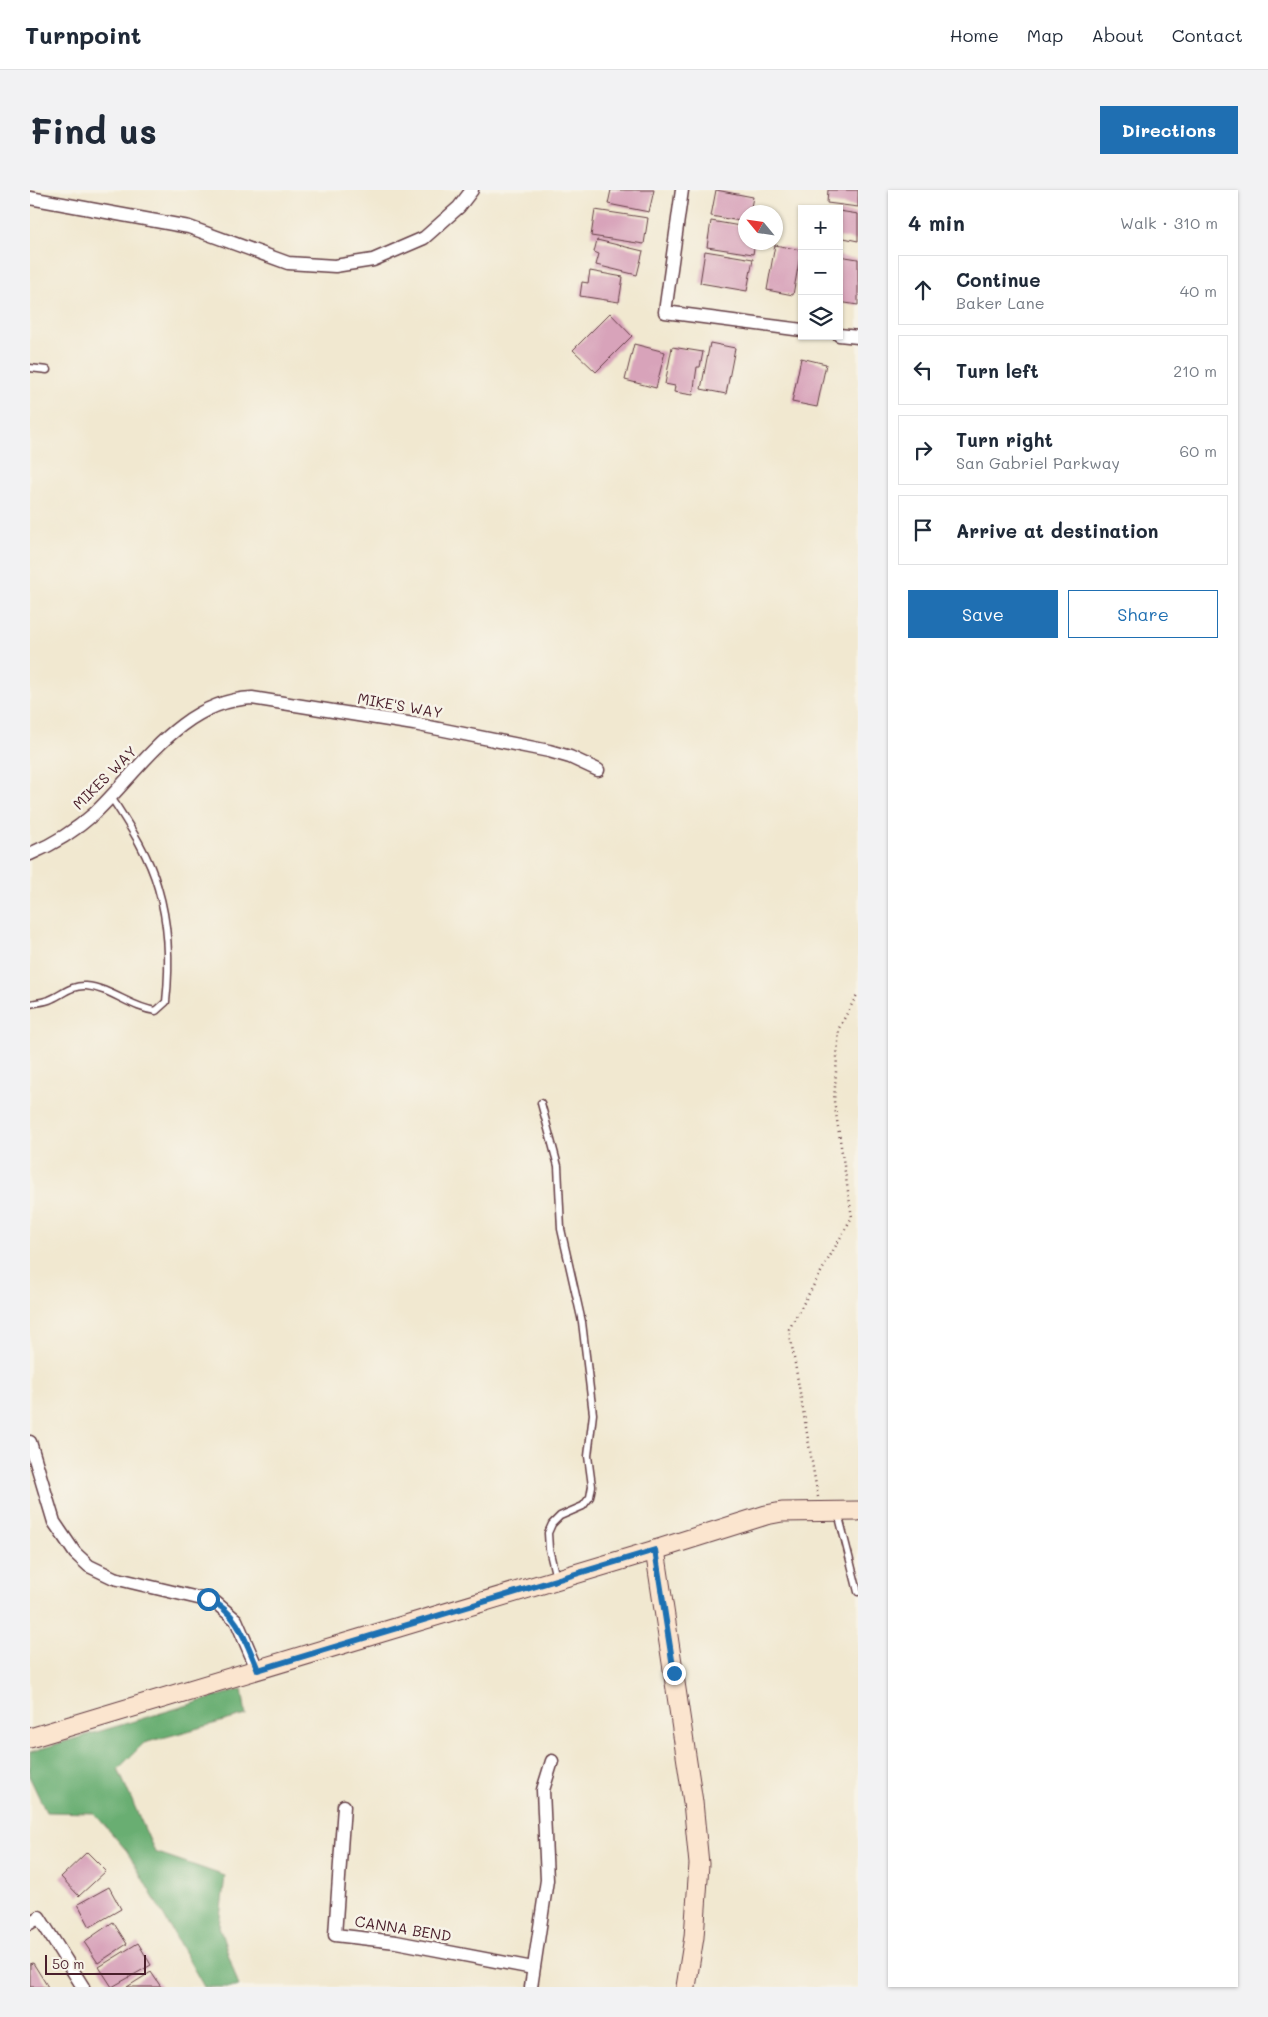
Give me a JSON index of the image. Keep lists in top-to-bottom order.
{
  "streets": {
    "street": ["MIKE'S WAY", "MIKES WAY", "CANNA BEND"]
  },
  "crossings": [
    ["MIKE'S WAY", "MIKES WAY"]
  ],
  "scale_bar": "50 m",
  "north": "top left",
  "page": {
    "header": "Turnpoint",
    "nav": [
      "Home",
      "Map",
      "About",
      "Contact"
    ],
    "buttons": [
      "Directions",
      ["Save", "Share"]
    ],
    "title": "Find us",
    "heading": ["4 min", "Walk · 310 m"],
    "map_buttons": ["+", "−"],
    "list": [
      ["Continue", "Baker Lane", "40 m"],
      ["Turn left", "210 m"],
      ["Turn right", "San Gabriel Parkway", "60 m"],
      "Arrive at destination"
    ],
    "scale": "50 m"
  }
}
